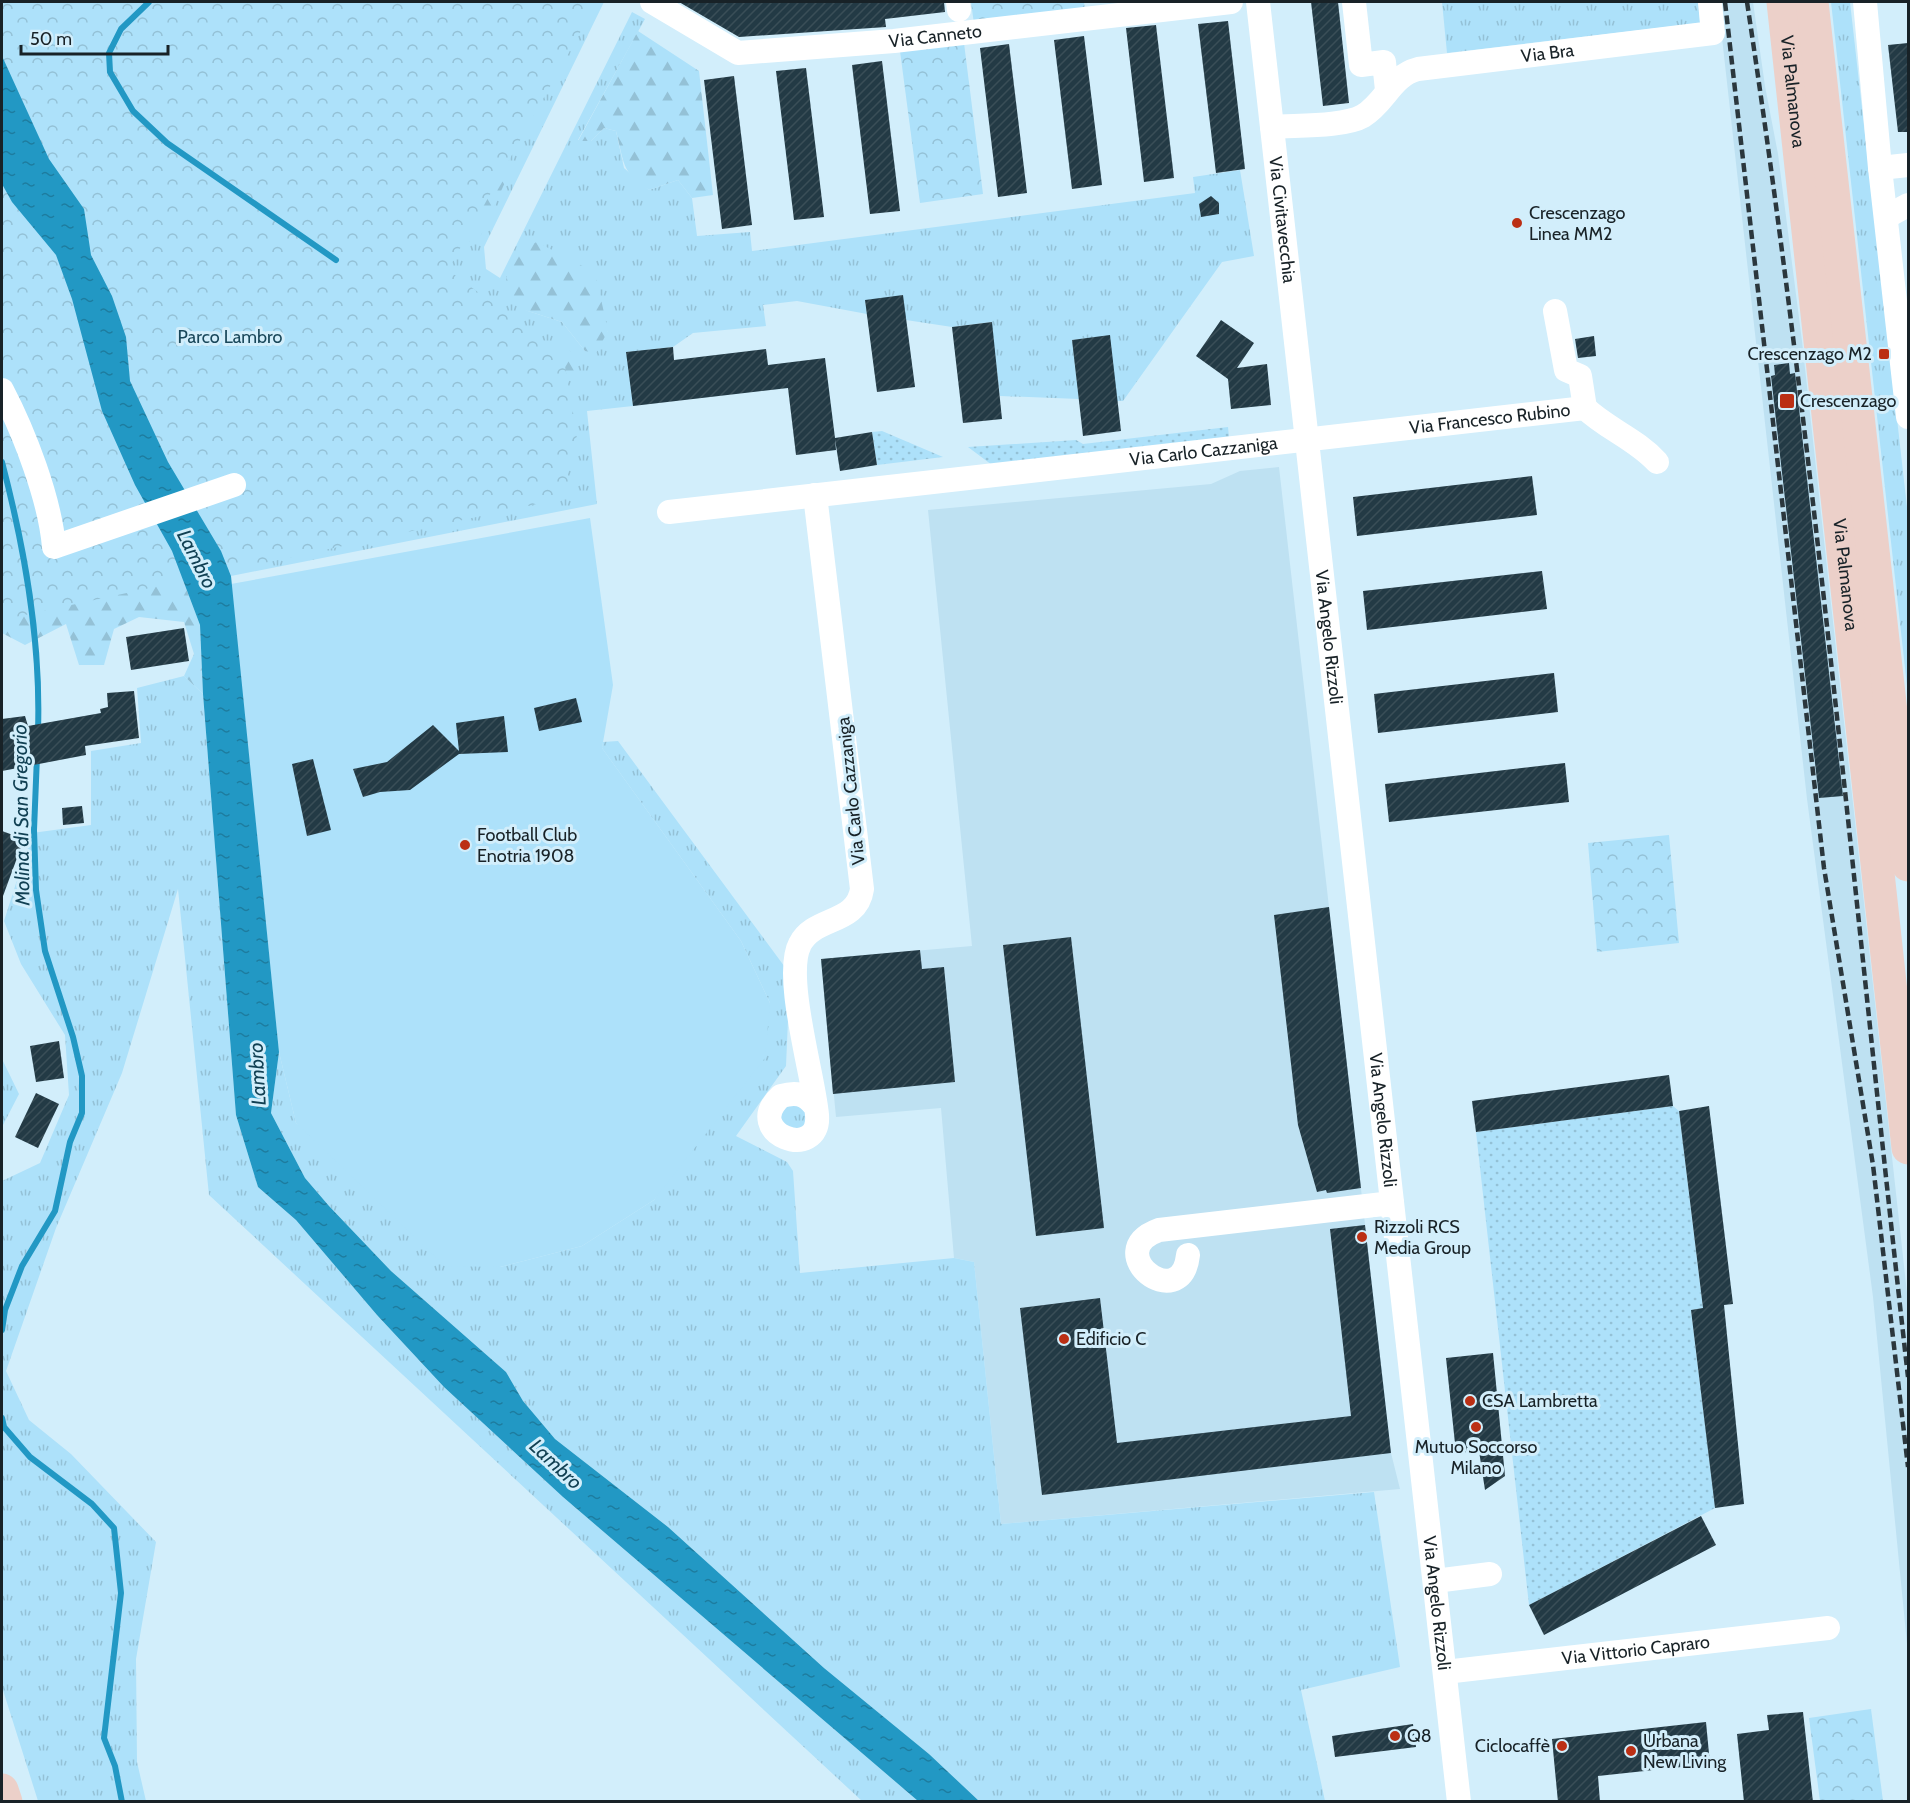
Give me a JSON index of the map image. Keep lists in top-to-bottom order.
{
  "streets": {
    "highway": ["Via Palmanova"],
    "street": [
      "Via Canneto",
      "Via Bra",
      "Via Civitavecchia",
      "Via Francesco Rubino",
      "Via Carlo Cazzaniga",
      "Via Angelo Rizzoli",
      "Via Vittorio Capraro"
    ]
  },
  "crossings": [
    ["Via Bra", "Via Civitavecchia"],
    ["Via Civitavecchia", "Via Francesco Rubino"],
    ["Via Civitavecchia", "Via Carlo Cazzaniga"],
    ["Via Civitavecchia", "Via Angelo Rizzoli"],
    ["Via Francesco Rubino", "Via Carlo Cazzaniga"],
    ["Via Francesco Rubino", "Via Angelo Rizzoli"],
    ["Via Carlo Cazzaniga", "Via Angelo Rizzoli"],
    ["Via Angelo Rizzoli", "Via Vittorio Capraro"]
  ],
  "water": ["Lambro", "Molina di San Gregorio"],
  "parks": ["Parco Lambro"],
  "places": {
    "other": [
      "Crescenzago Linea MM2",
      "Football Club Enotria 1908",
      "Rizzoli RCS Media Group",
      "Edificio C",
      "CSA Lambretta",
      "Mutuo Soccorso Milano",
      "Q8",
      "Ciclocaffè",
      "Urbana New Living"
    ],
    "transit": ["Crescenzago M2", "Crescenzago"]
  },
  "scale_bar": "50 m"
}
